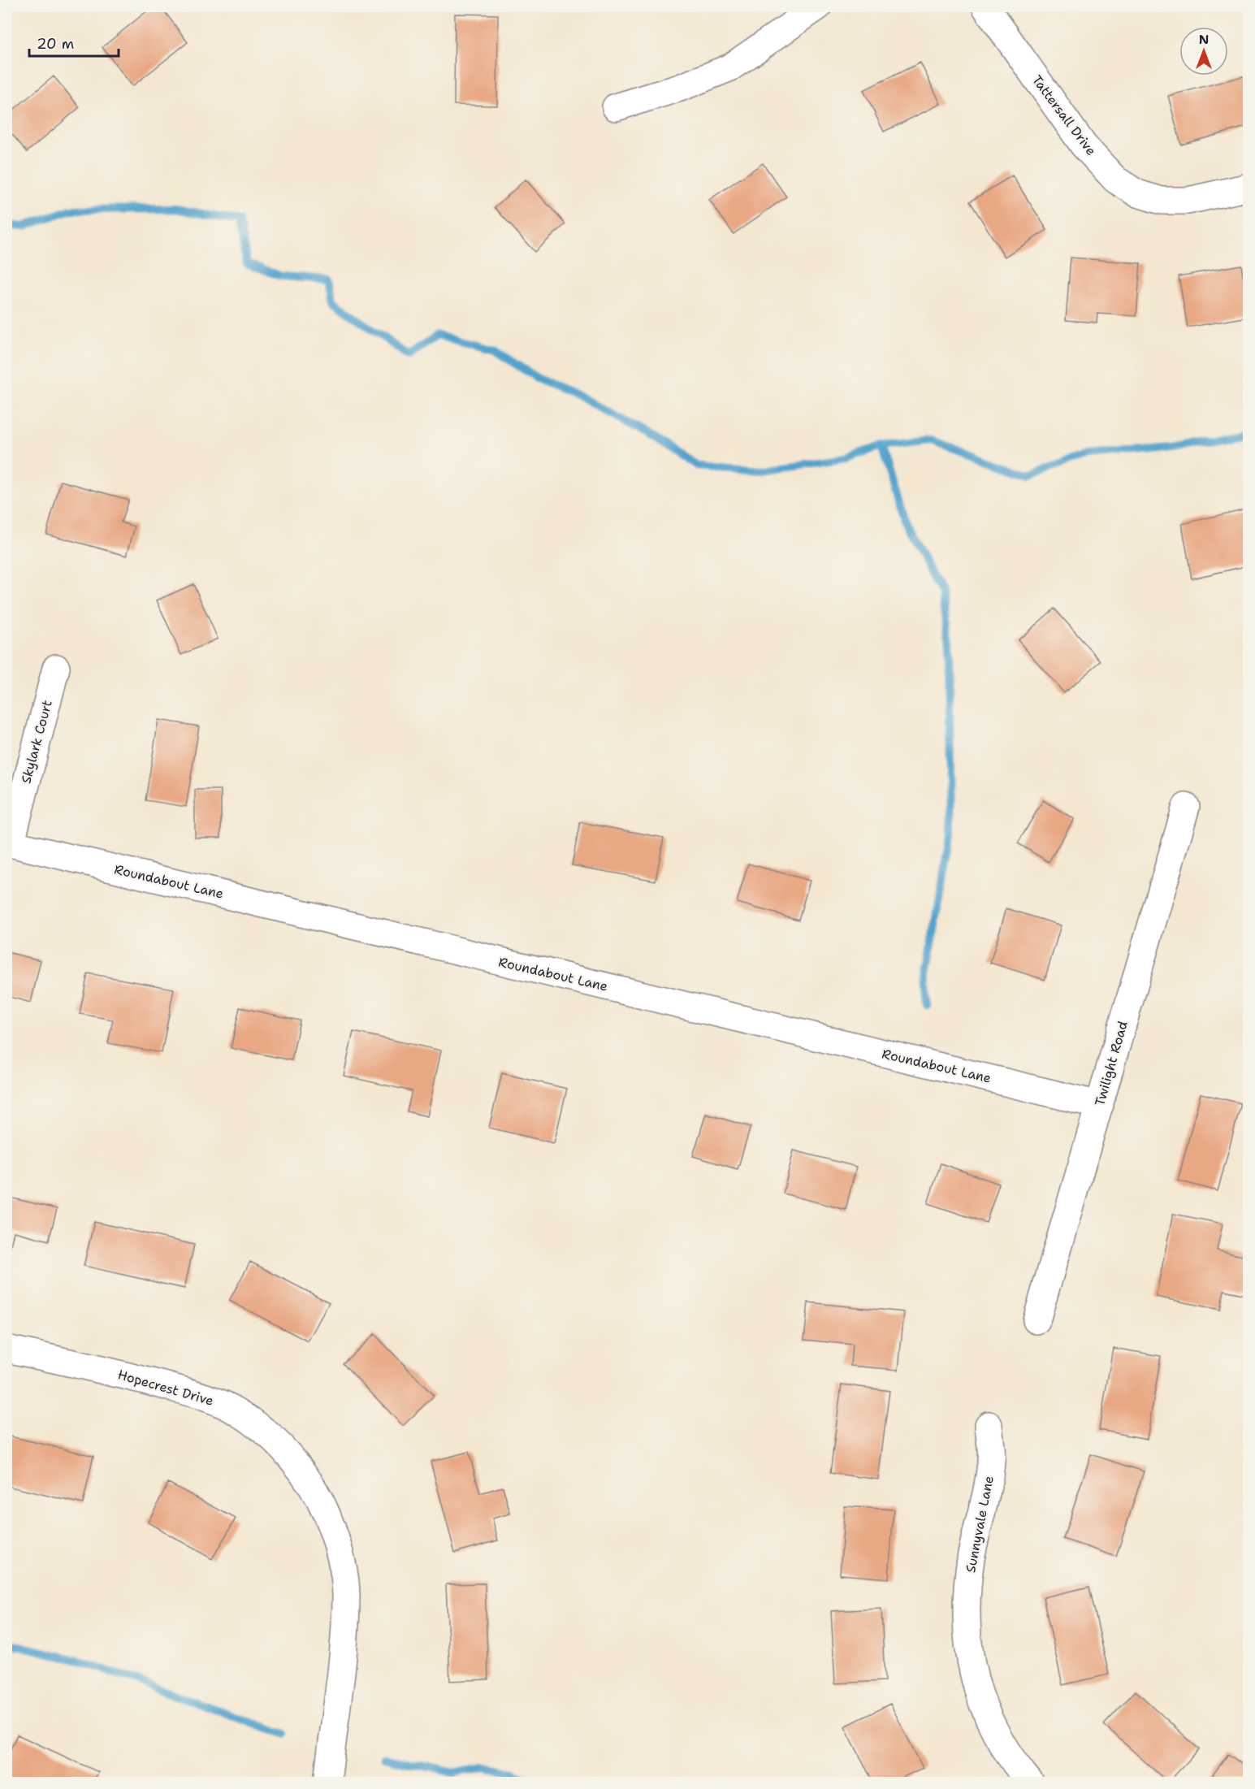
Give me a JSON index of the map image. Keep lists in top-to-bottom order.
{
  "streets": {
    "street": [
      "Tattersall Drive",
      "Skylark Court",
      "Roundabout Lane",
      "Twilight Road",
      "Hopecrest Drive",
      "Sunnyvale Lane"
    ]
  },
  "crossings": [
    ["Skylark Court", "Roundabout Lane"],
    ["Roundabout Lane", "Twilight Road"]
  ],
  "scale_bar": "20 m",
  "north": "top"
}
